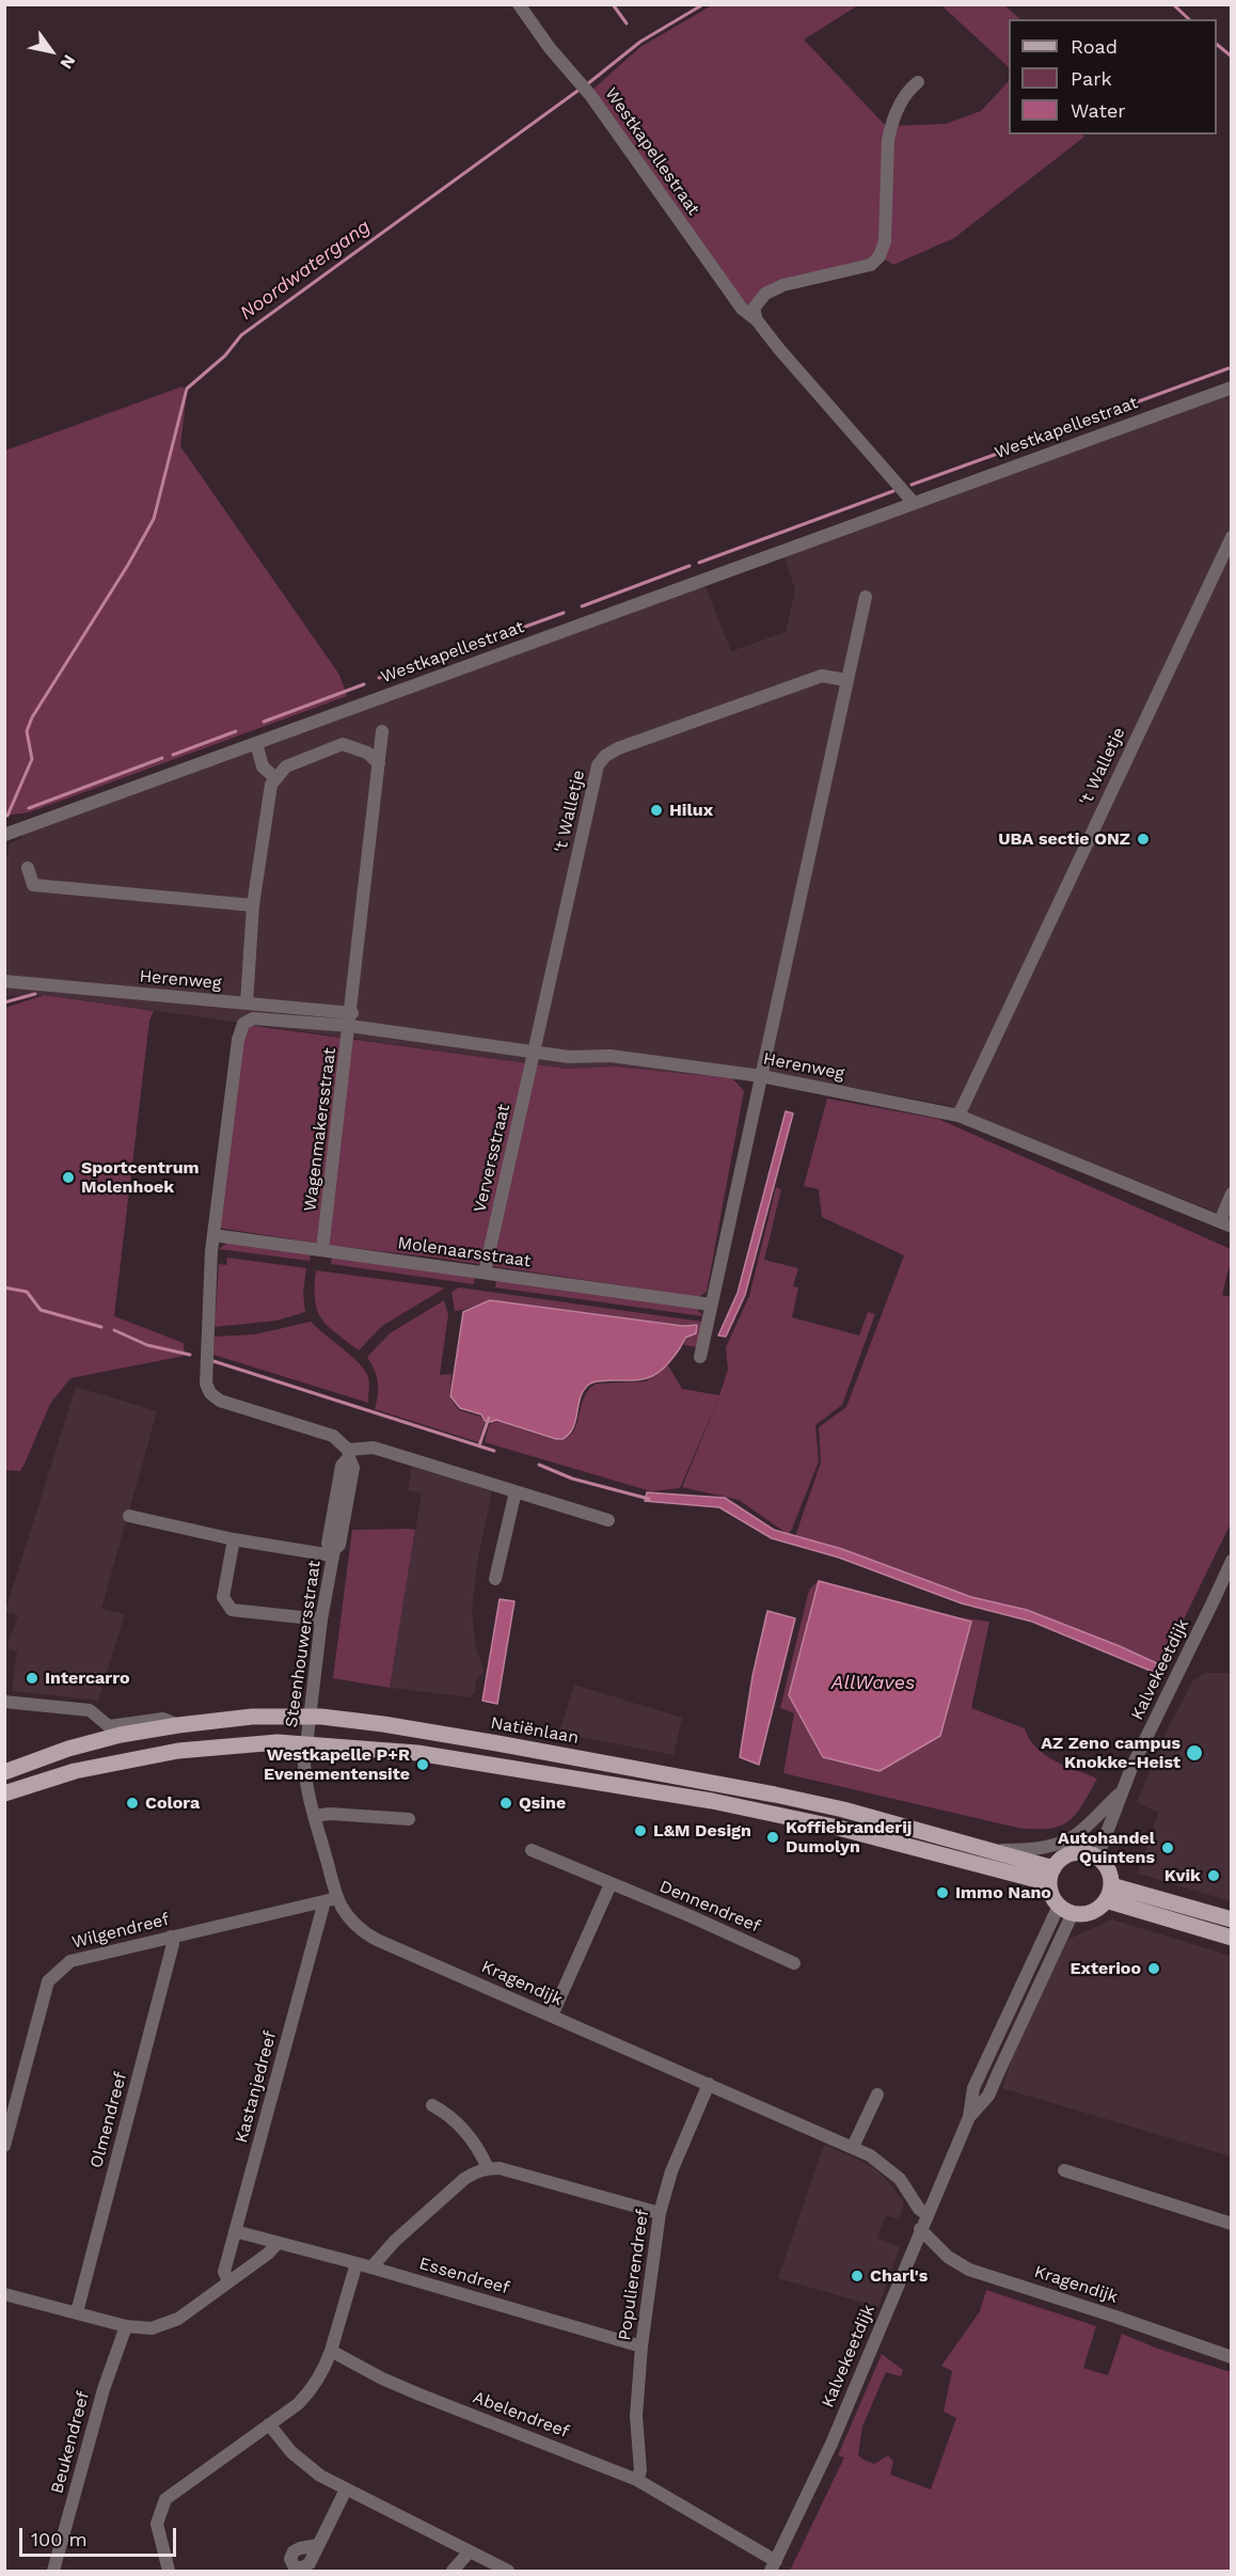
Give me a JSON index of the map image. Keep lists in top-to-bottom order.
{
  "streets": {
    "main road": ["Natiënlaan"],
    "street": [
      "Westkapellestraat",
      "'t Walletje",
      "Herenweg",
      "Wagenmakersstraat",
      "Verversstraat",
      "Molenaarsstraat",
      "Steenhouwersstraat",
      "Kalvekeetdijk",
      "Dennendreef",
      "Wilgendreef",
      "Kragendijk",
      "Kastanjedreef",
      "Olmendreef",
      "Populierendreef",
      "Essendreef",
      "Abelendreef",
      "Beukendreef"
    ]
  },
  "crossings": [
    ["'t Walletje", "Herenweg"],
    ["'t Walletje", "Verversstraat"],
    ["Herenweg", "Wagenmakersstraat"],
    ["Herenweg", "Verversstraat"],
    ["Wagenmakersstraat", "Molenaarsstraat"],
    ["Verversstraat", "Molenaarsstraat"],
    ["Steenhouwersstraat", "Natiënlaan"],
    ["Steenhouwersstraat", "Kragendijk"],
    ["Kalvekeetdijk", "Natiënlaan"],
    ["Kalvekeetdijk", "Kragendijk"],
    ["Kalvekeetdijk", "Abelendreef"],
    ["Wilgendreef", "Kragendijk"],
    ["Wilgendreef", "Kastanjedreef"],
    ["Wilgendreef", "Olmendreef"],
    ["Kragendijk", "Kastanjedreef"],
    ["Kragendijk", "Populierendreef"],
    ["Kastanjedreef", "Essendreef"],
    ["Populierendreef", "Essendreef"],
    ["Populierendreef", "Abelendreef"]
  ],
  "water": ["Noordwatergang", "AllWaves"],
  "places": [
    "Hilux",
    "UBA sectie ONZ",
    "Sportcentrum Molenhoek",
    "Intercarro",
    "AZ Zeno campus Knokke-Heist",
    "Westkapelle P+R Evenementensite",
    "Colora",
    "Qsine",
    "L&M Design",
    "Koffiebranderij Dumolyn",
    "Autohandel Quintens",
    "Kvik",
    "Immo Nano",
    "Exterioo",
    "Charl's"
  ],
  "legend": ["Road", "Park", "Water"],
  "scale_bar": "100 m",
  "north": "bottom right"
}
